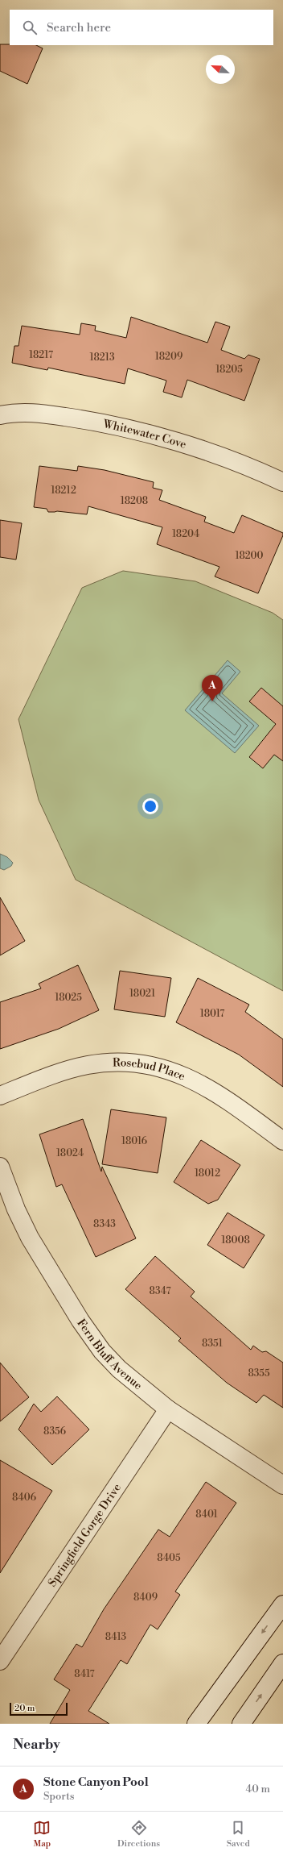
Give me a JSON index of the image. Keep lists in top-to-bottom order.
{
  "streets": {
    "street": [
      "Whitewater Cove",
      "Rosebud Place",
      "Fern Bluff Avenue",
      "Springfield Gorge Drive"
    ]
  },
  "crossings": [
    ["Fern Bluff Avenue", "Springfield Gorge Drive"]
  ],
  "house_numbers": [
    "18217",
    "18209",
    "18213",
    "18205",
    "18212",
    "18208",
    "18204",
    "18200",
    "18021",
    "18025",
    "18017",
    "18016",
    "18024",
    "18012",
    "8343",
    "18008",
    "8347",
    "8351",
    "8355",
    "8356",
    "8406",
    "8401",
    "8405",
    "8409",
    "8413",
    "8417"
  ],
  "scale_bar": "20 m",
  "north": "top left",
  "page": {
    "search": "Search here",
    "pins": "A",
    "scale": "20 m",
    "heading": "Nearby",
    "list": [
      {
        "mark": "A",
        "name": "Stone Canyon Pool",
        "note": "Sports",
        "value": "40 m"
      }
    ],
    "nav": ["Map", "Directions", "Saved"]
  }
}
